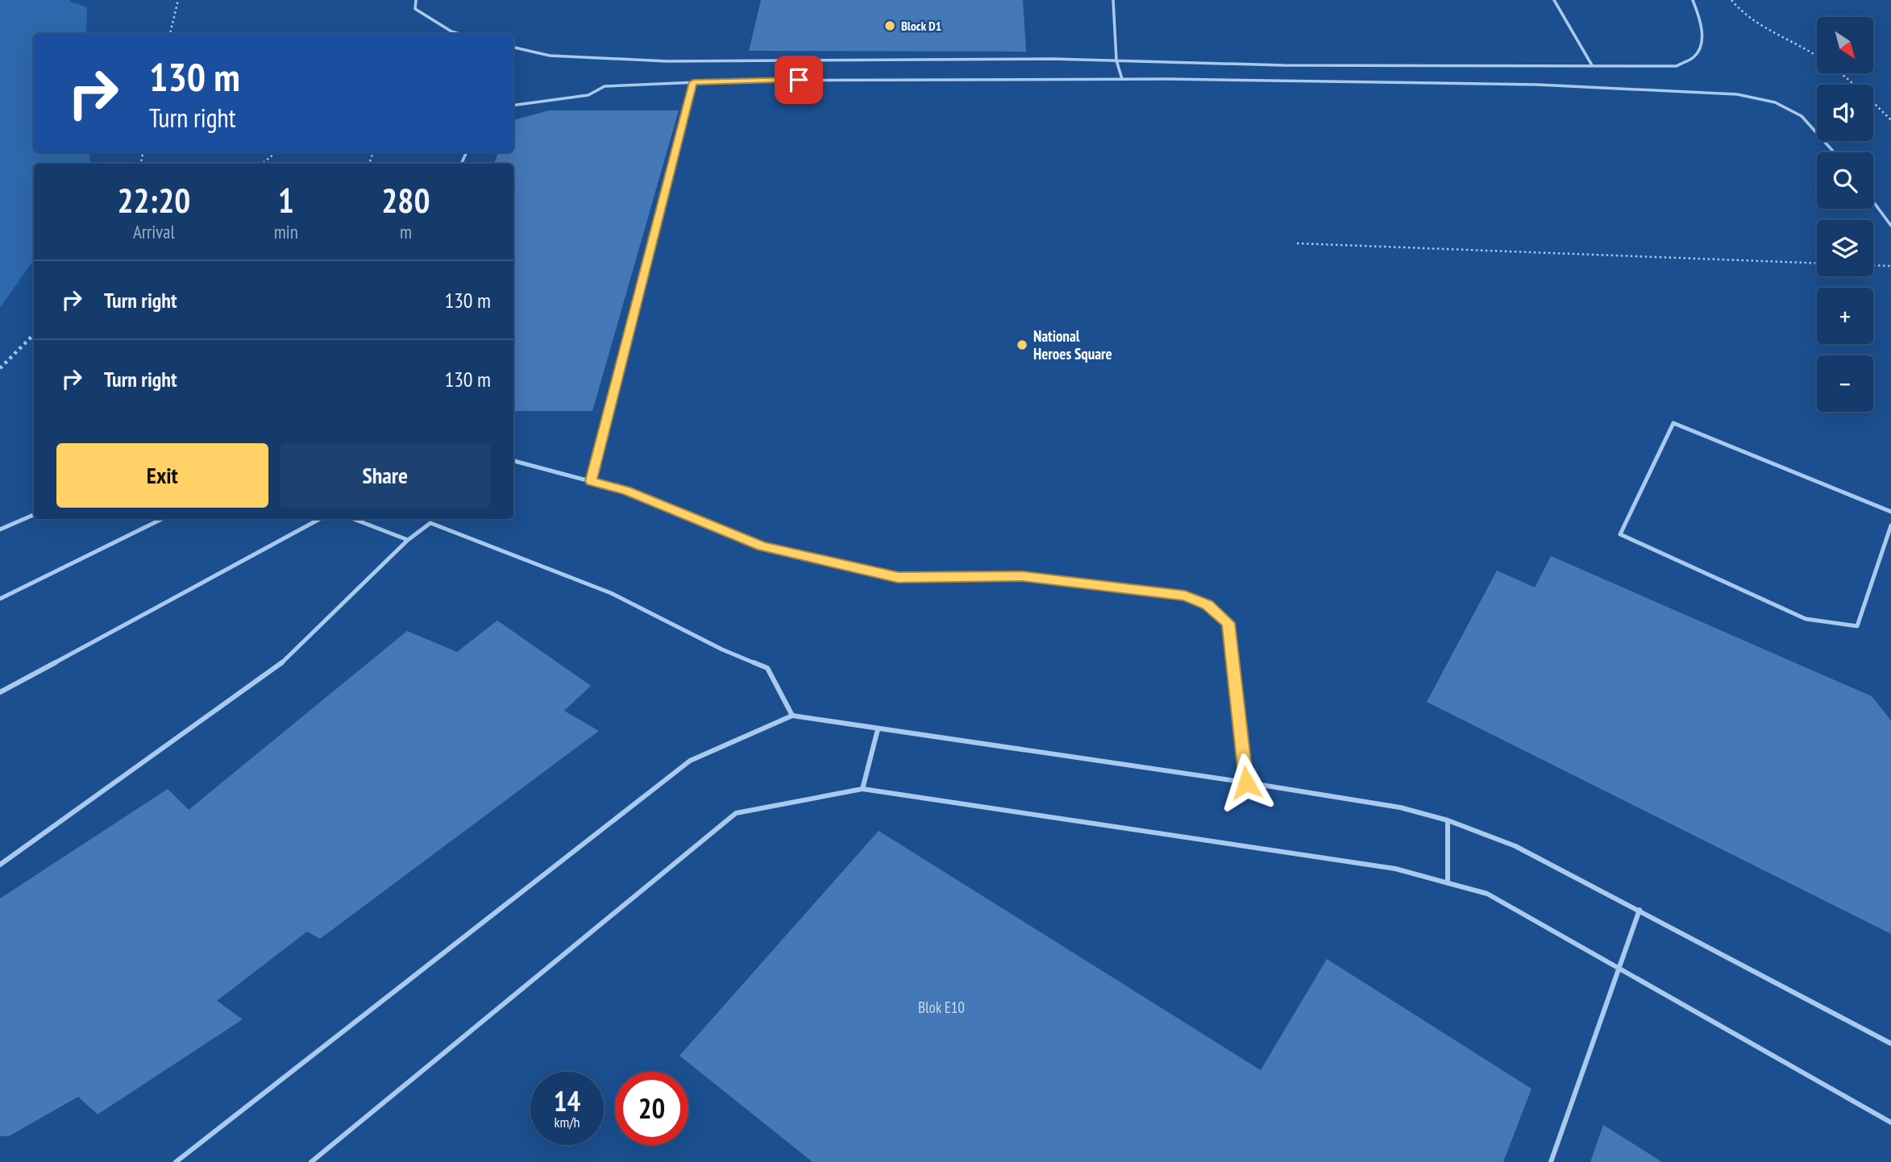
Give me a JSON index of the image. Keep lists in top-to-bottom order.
{
  "places": ["Block D1", "National Heroes Square"],
  "house_numbers": ["Blok E10"],
  "north": "bottom right",
  "page": {
    "map_buttons": ["+", "−"],
    "turn": ["130 m", "Turn right"],
    "eta": [
      "22:20",
      "Arrival",
      "1",
      "min",
      "280",
      "m"
    ],
    "list": [
      {
        "name": "Turn right",
        "value": "130 m"
      },
      {
        "name": "Turn right",
        "value": "130 m"
      }
    ],
    "buttons": ["Exit", "Share"],
    "speed": "14 km/h",
    "limit": "20"
  }
}
